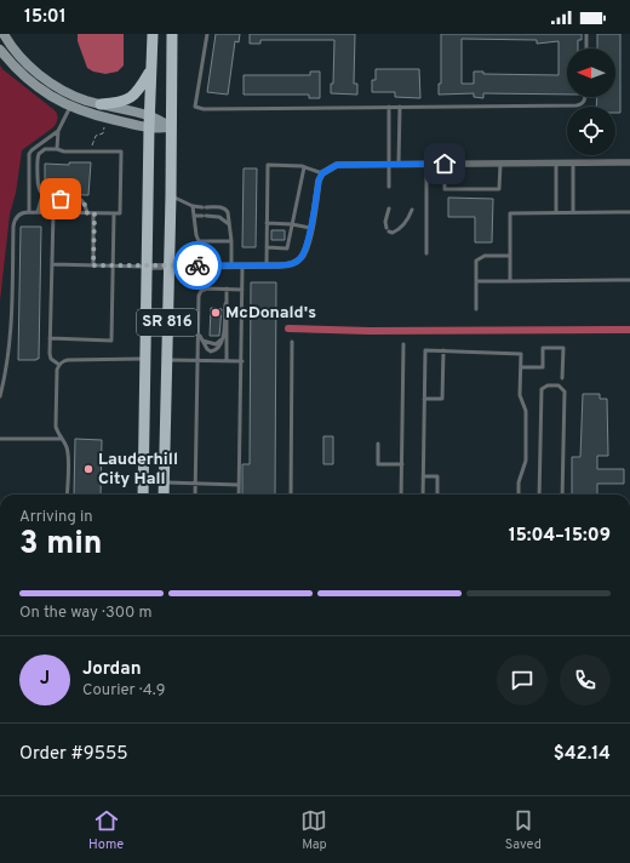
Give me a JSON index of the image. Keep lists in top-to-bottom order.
{
  "streets": {
    "main road": ["SR 816"]
  },
  "places": ["McDonald's", "Lauderhill City Hall"],
  "north": "left",
  "page": {
    "status": "15:01",
    "heading": ["3 min", "Arriving in", "15:04–15:09"],
    "panel": [
      "Jordan",
      "Courier · 4.9",
      "Order #9555",
      "$42.14"
    ],
    "bar": "On the way · 300 m",
    "round": "J",
    "tabs": ["Home", "Map", "Saved"]
  }
}
